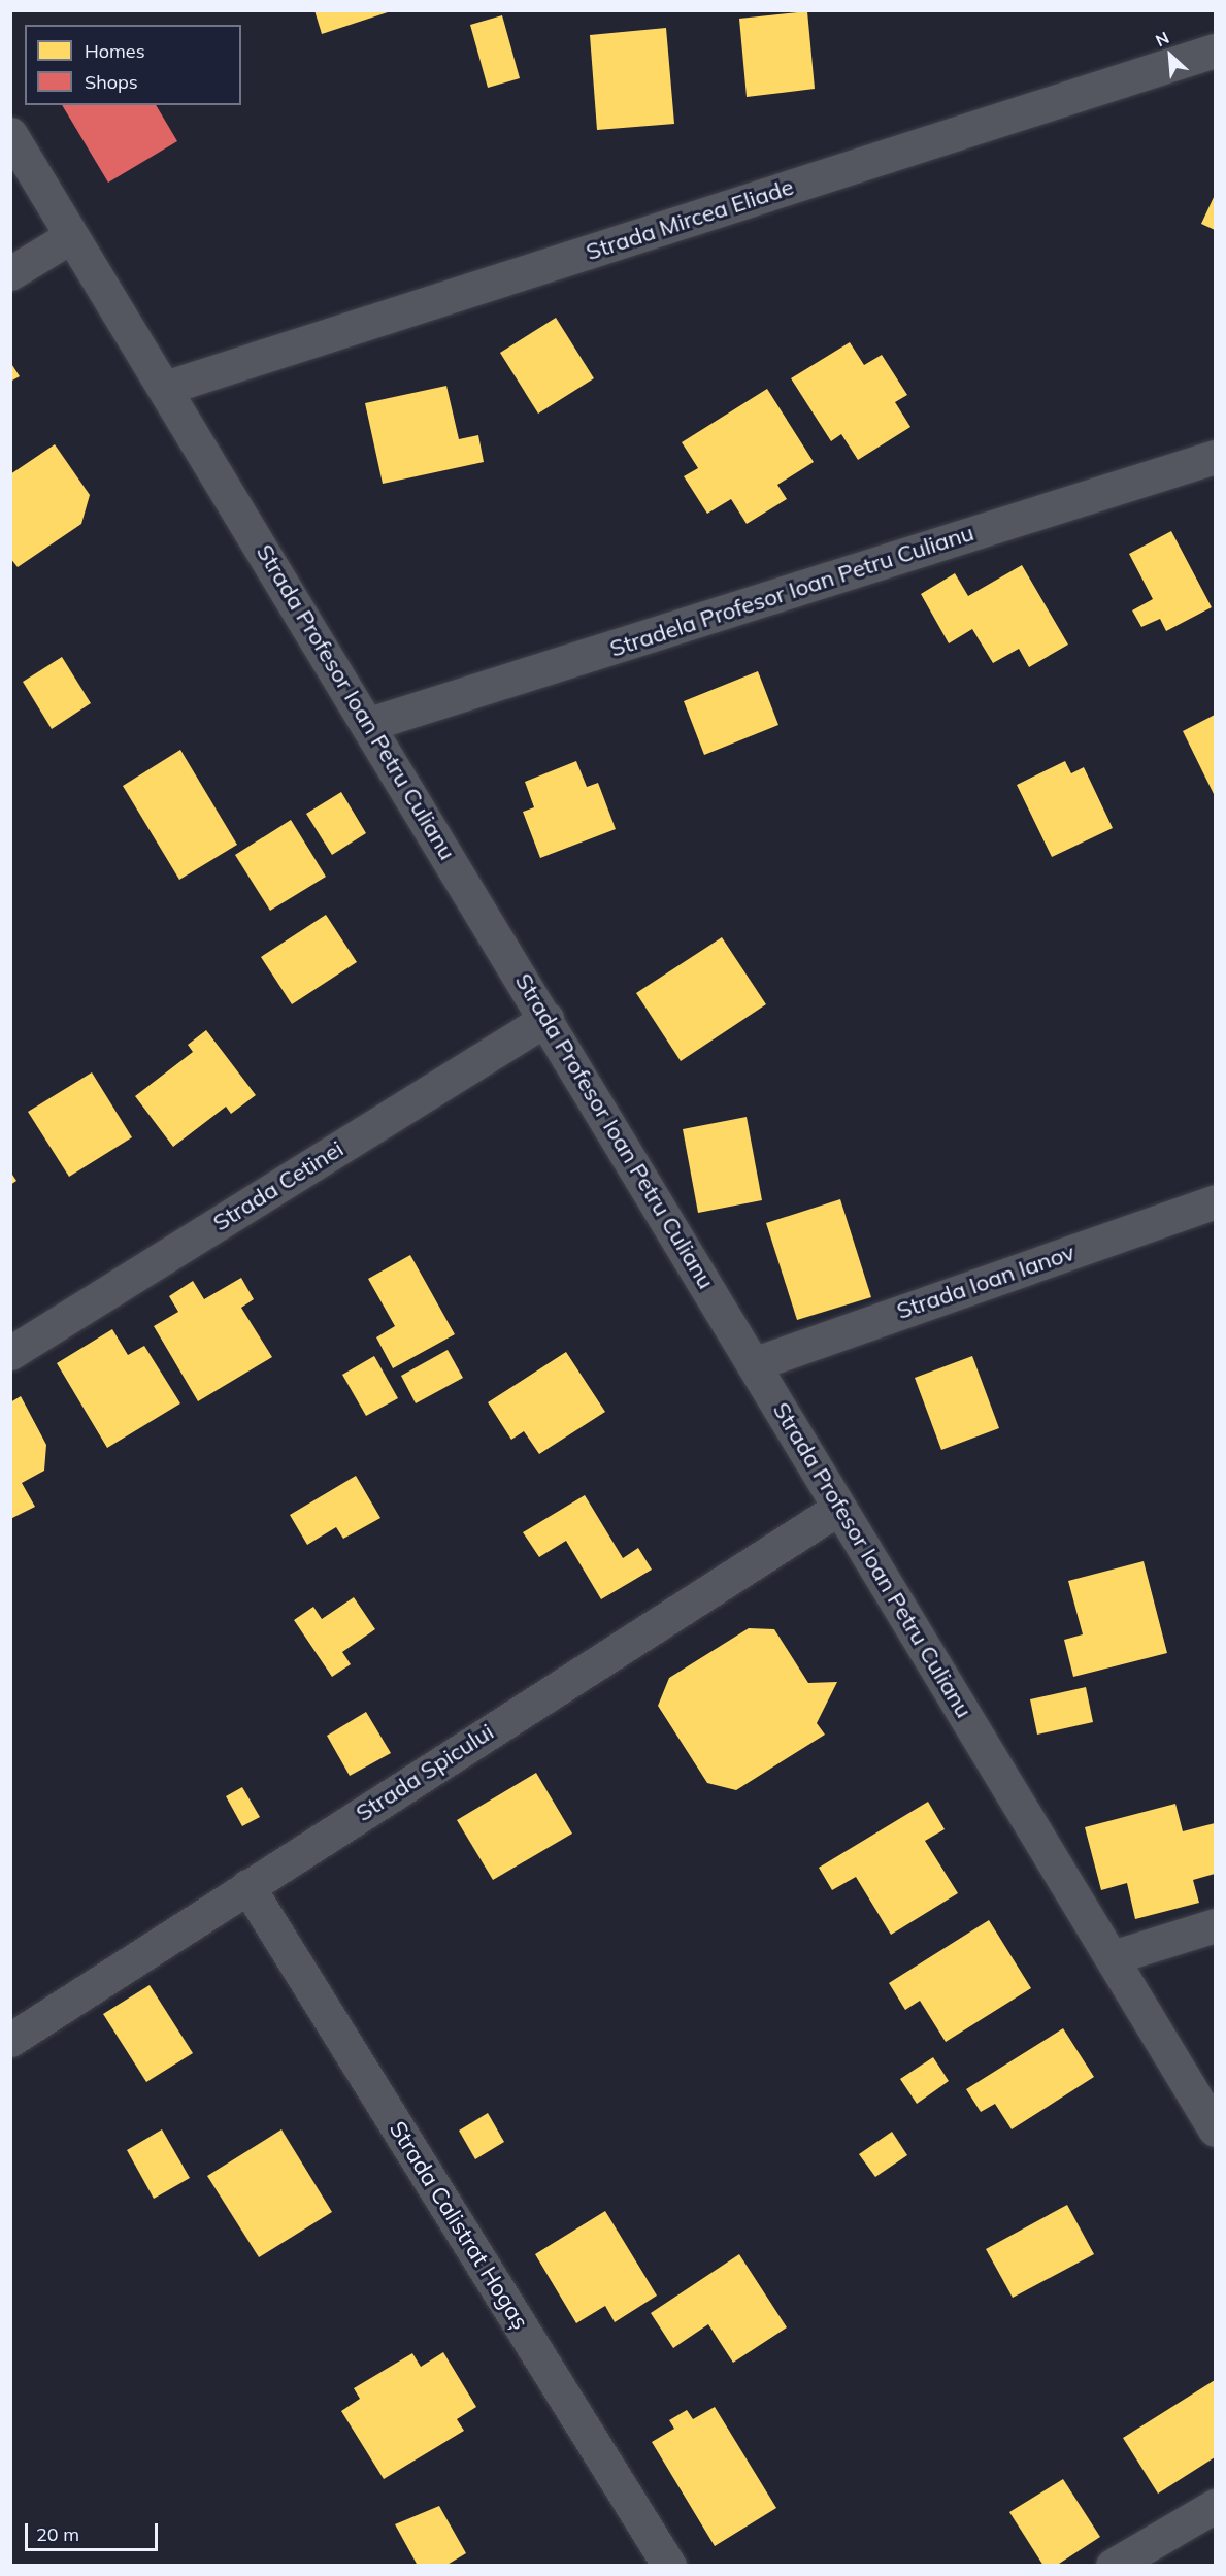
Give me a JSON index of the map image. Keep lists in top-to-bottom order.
{
  "streets": {
    "street": [
      "Strada Mircea Eliade",
      "Stradela Profesor Ioan Petru Culianu",
      "Strada Profesor Ioan Petru Culianu",
      "Strada Cetinei",
      "Strada Ioan Ianov",
      "Strada Spicului",
      "Strada Calistrat Hogaș"
    ]
  },
  "crossings": [
    ["Strada Mircea Eliade", "Strada Profesor Ioan Petru Culianu"],
    ["Stradela Profesor Ioan Petru Culianu", "Strada Profesor Ioan Petru Culianu"],
    ["Strada Profesor Ioan Petru Culianu", "Strada Cetinei"],
    ["Strada Profesor Ioan Petru Culianu", "Strada Ioan Ianov"],
    ["Strada Profesor Ioan Petru Culianu", "Strada Spicului"],
    ["Strada Spicului", "Strada Calistrat Hogaș"]
  ],
  "legend": ["Homes", "Shops"],
  "scale_bar": "20 m",
  "north": "top left"
}
